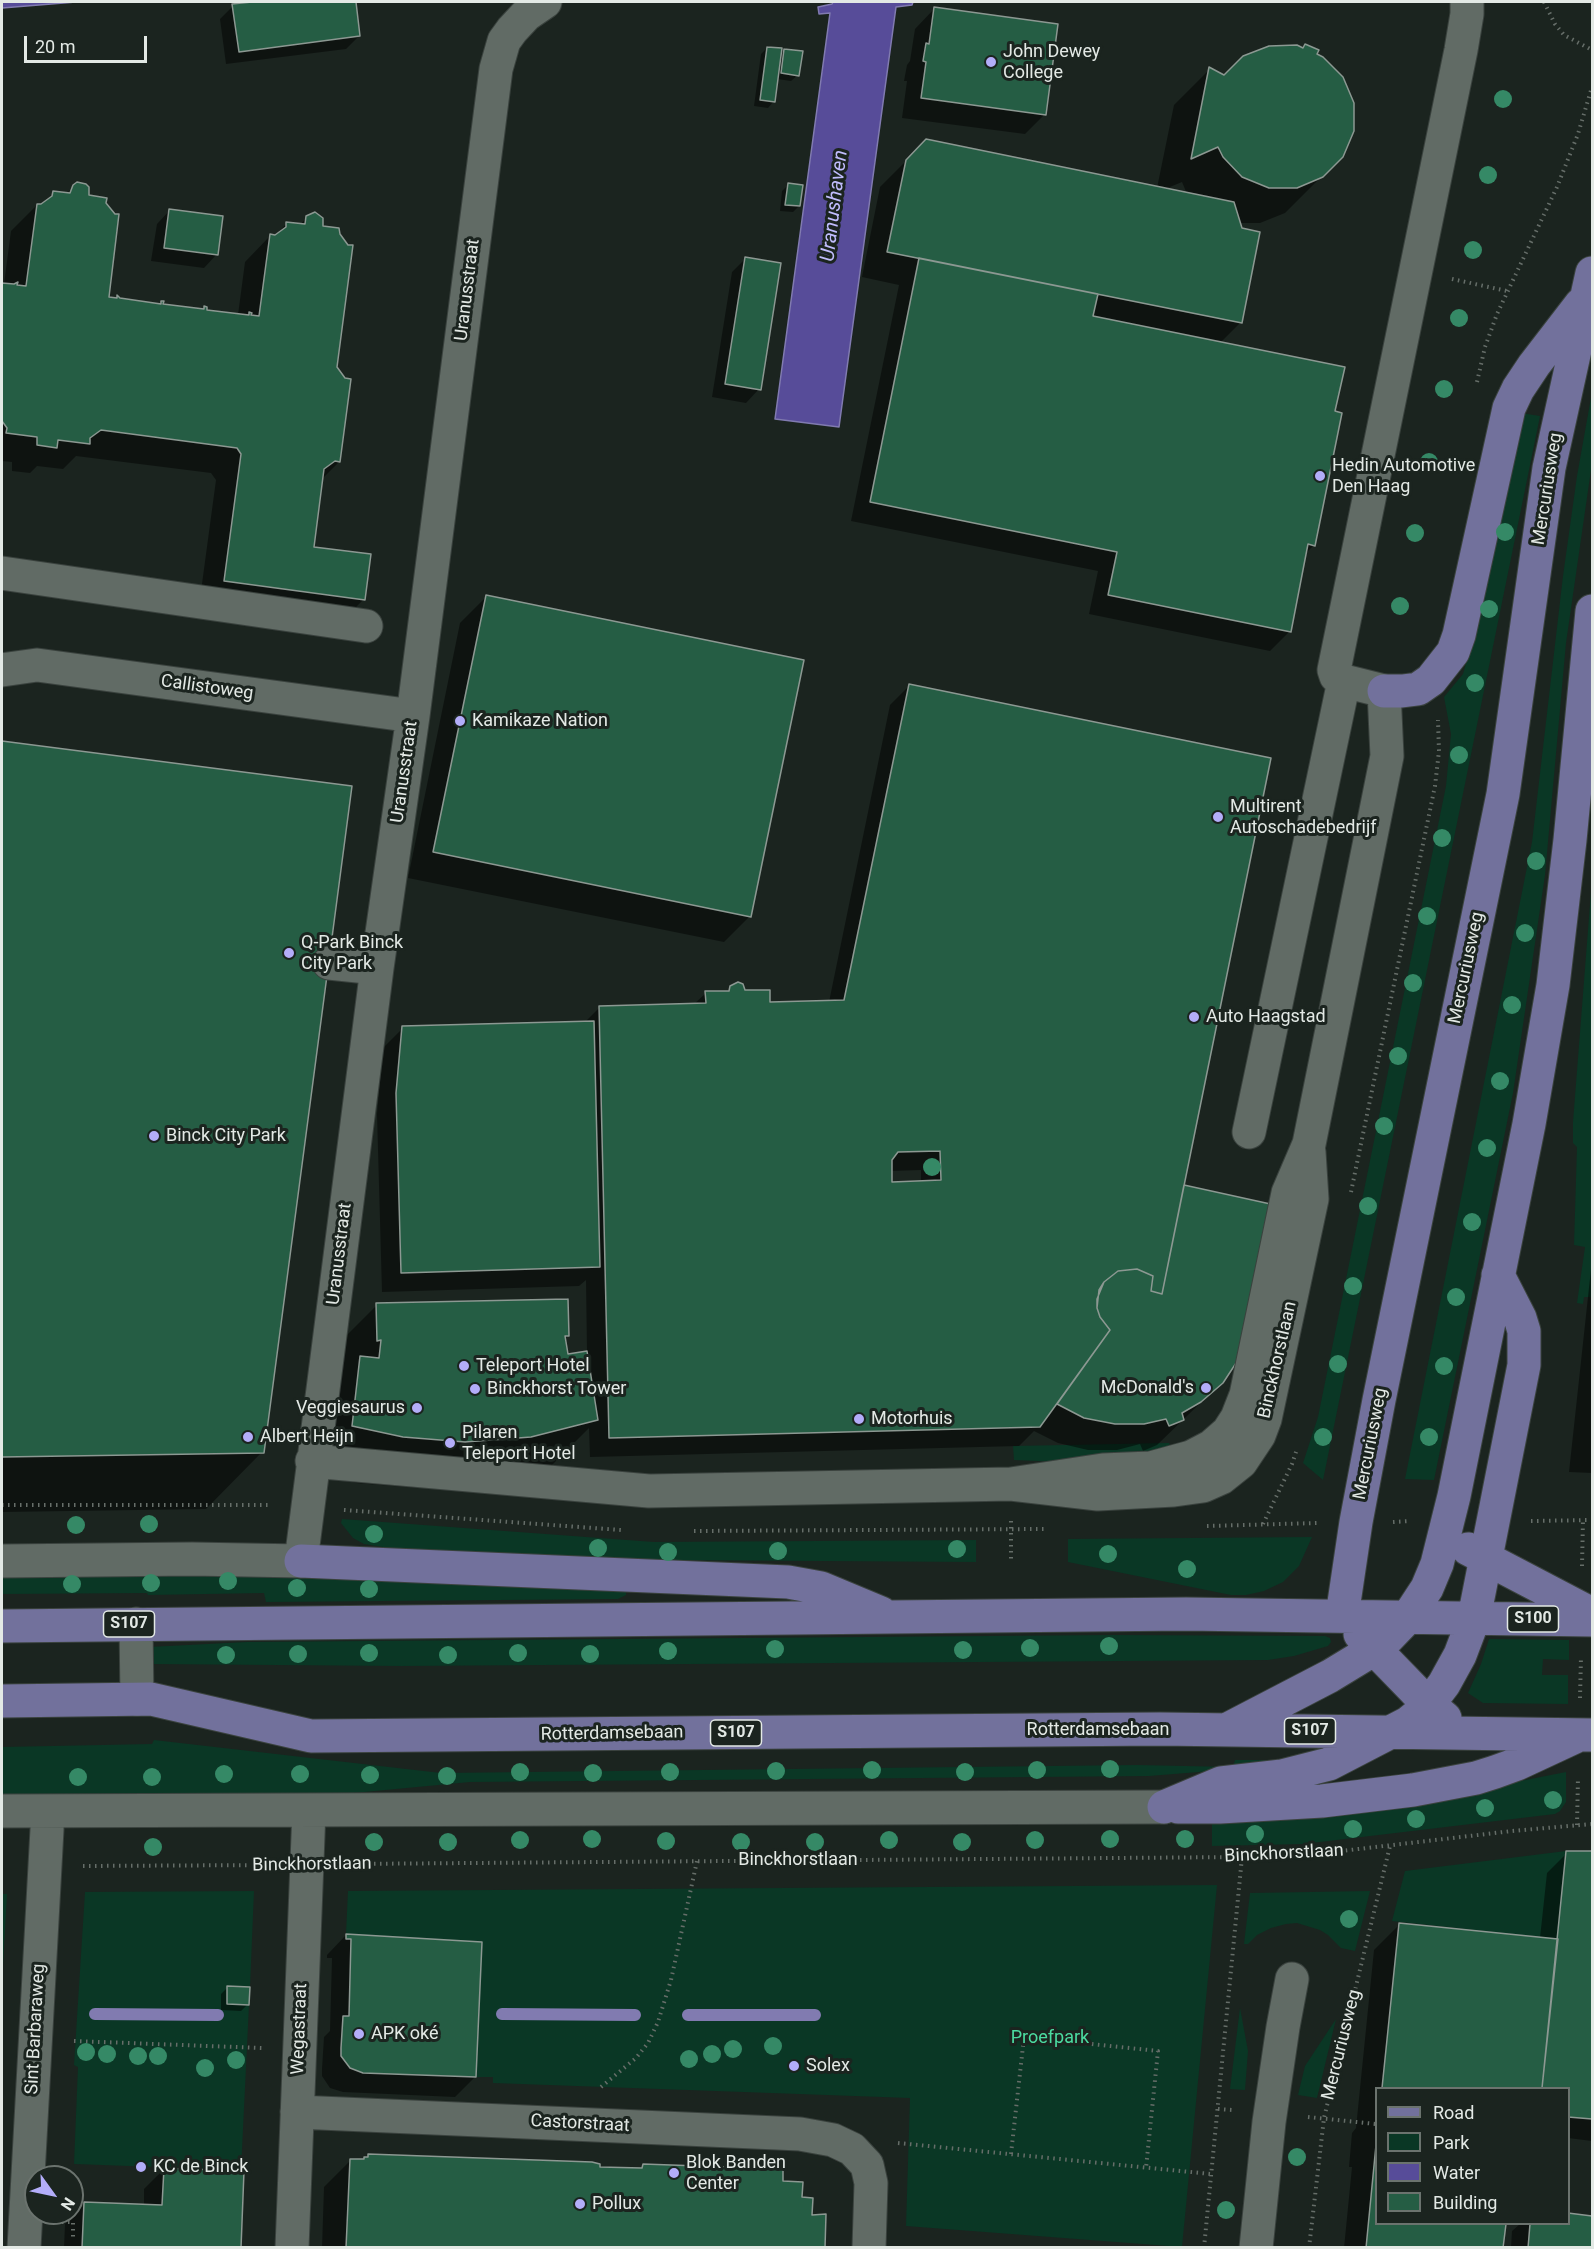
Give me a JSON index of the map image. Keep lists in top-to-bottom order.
{
  "streets": {
    "main road": [
      "Mercuriusweg",
      "S100",
      "S107",
      "Rotterdamsebaan"
    ],
    "street": [
      "Uranusstraat",
      "Callistoweg",
      "Binckhorstlaan",
      "Sint Barbaraweg",
      "Wegastraat",
      "Castorstraat"
    ]
  },
  "crossings": [
    ["Uranusstraat", "Callistoweg"],
    ["Uranusstraat", "Binckhorstlaan"],
    ["Mercuriusweg", "Binckhorstlaan"],
    ["Mercuriusweg", "S107"],
    ["Binckhorstlaan", "Sint Barbaraweg"],
    ["Binckhorstlaan", "Wegastraat"],
    ["S100", "S107"],
    ["S107", "Rotterdamsebaan"],
    ["Wegastraat", "Castorstraat"]
  ],
  "water": ["Uranushaven"],
  "parks": ["Proefpark"],
  "places": [
    "John Dewey College",
    "Hedin Automotive Den Haag",
    "Kamikaze Nation",
    "Multirent Autoschadebedrijf",
    "Q-Park Binck City Park",
    "Auto Haagstad",
    "Binck City Park",
    "Teleport Hotel",
    "McDonald's",
    "Binckhorst Tower",
    "Veggiesaurus",
    "Motorhuis",
    "Albert Heijn",
    "Pilaren Teleport Hotel",
    "APK oké",
    "Solex",
    "KC de Binck",
    "Blok Banden Center",
    "Pollux"
  ],
  "legend": [
    "Road",
    "Park",
    "Water",
    "Building"
  ],
  "scale_bar": "20 m",
  "north": "bottom right"
}
